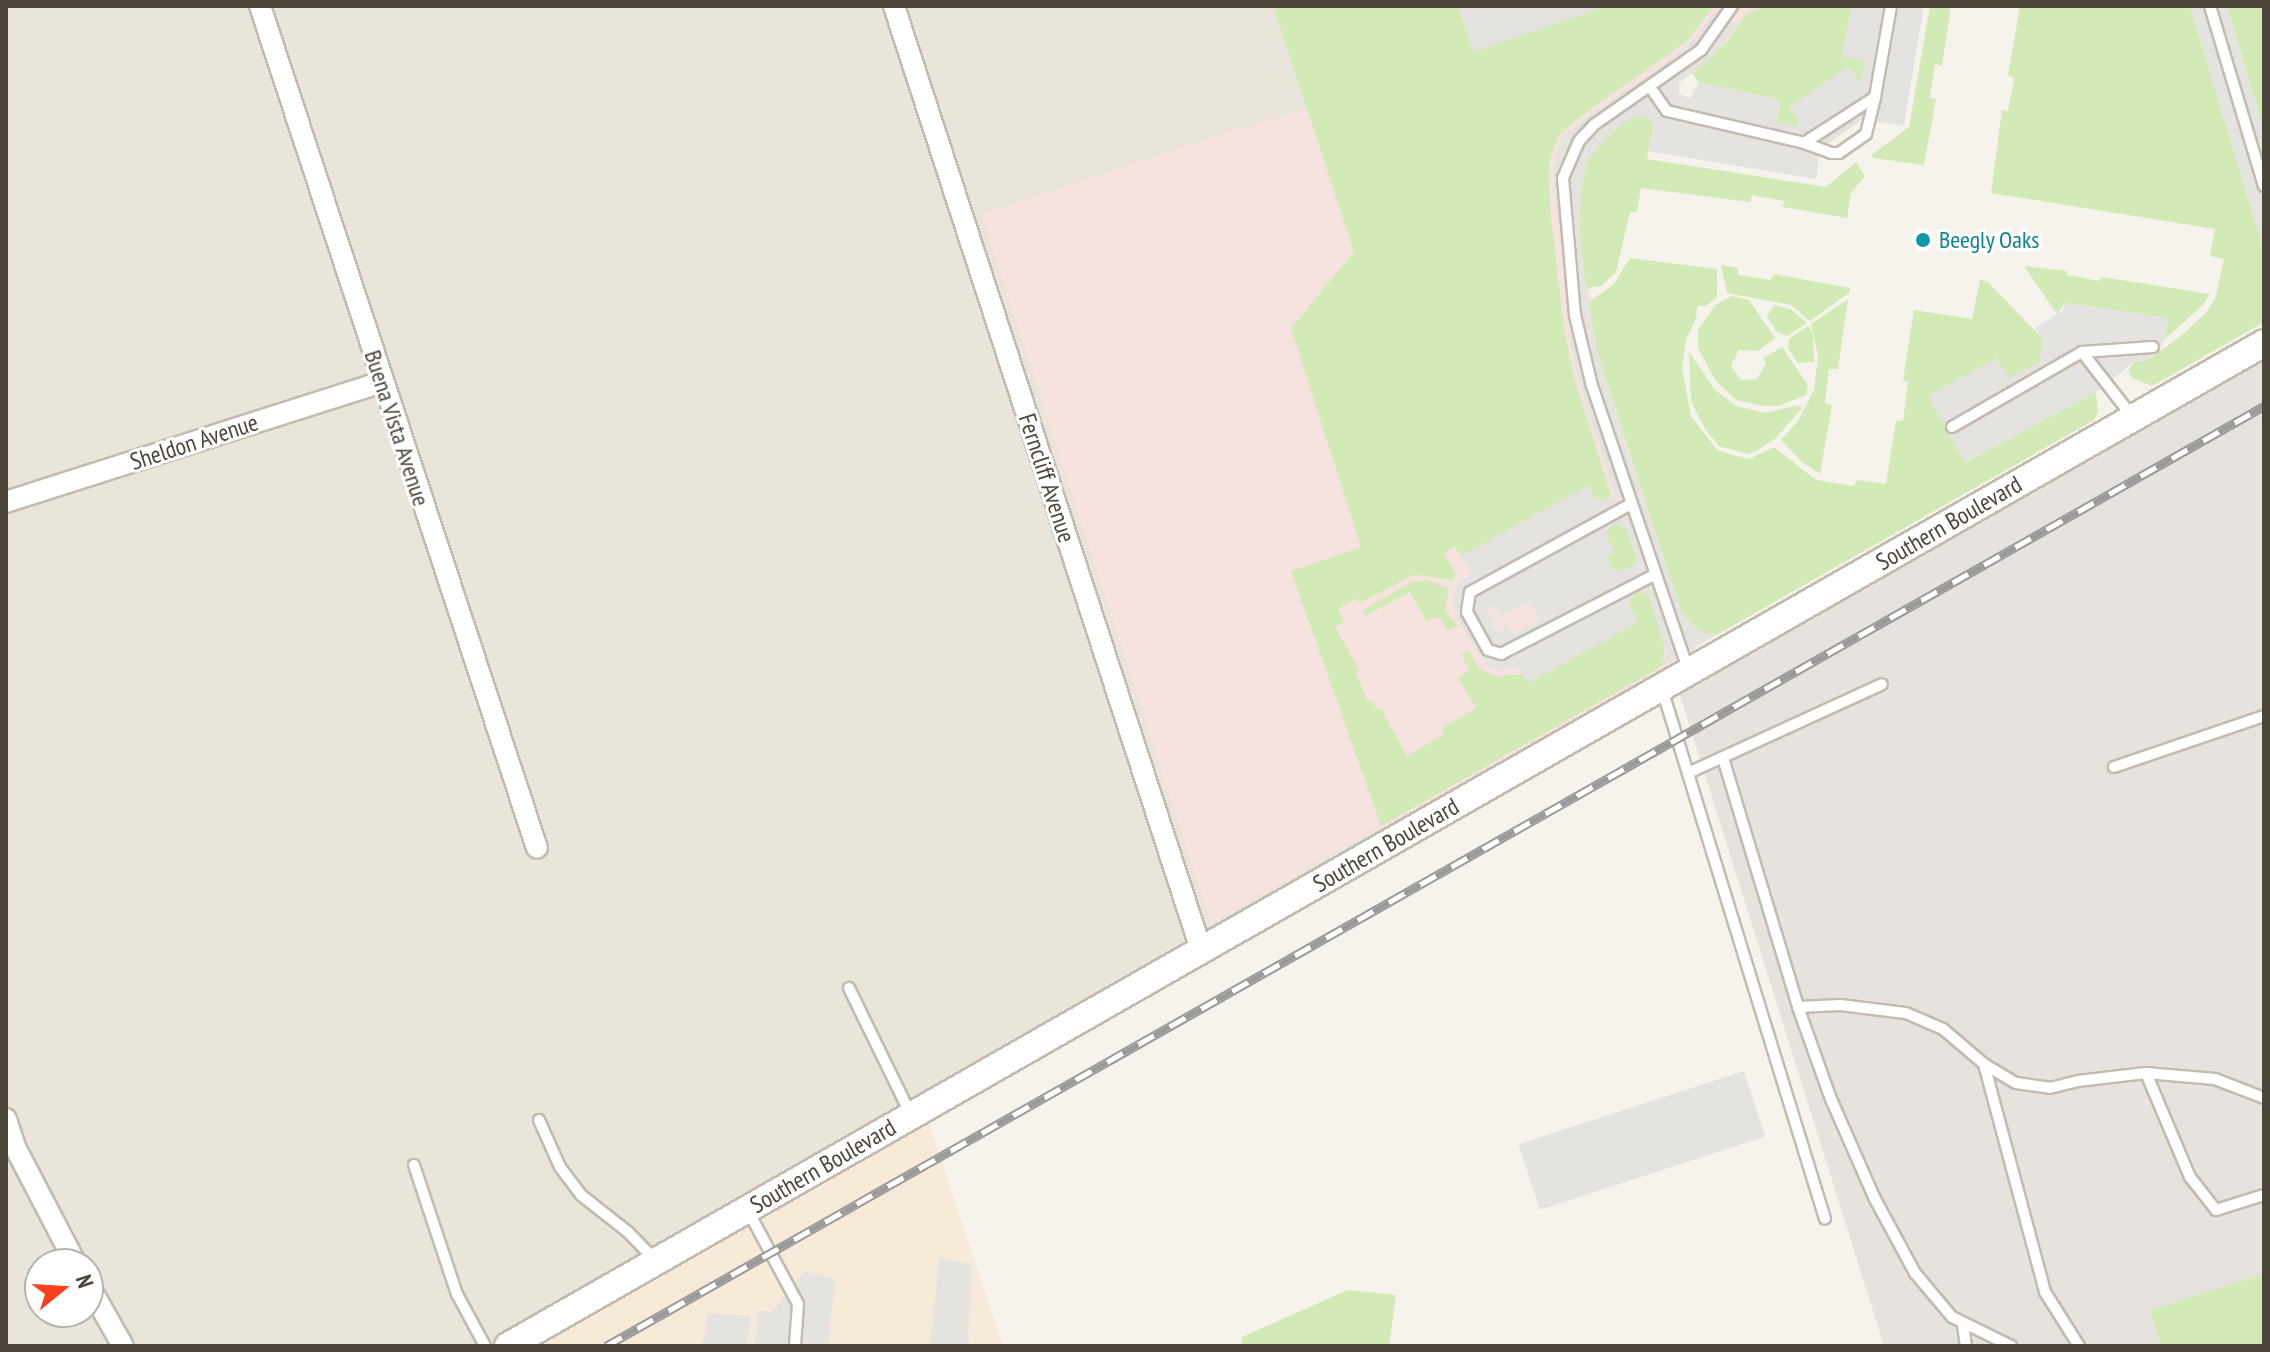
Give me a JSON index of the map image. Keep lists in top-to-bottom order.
{
  "streets": {
    "street": [
      "Buena Vista Avenue",
      "Sheldon Avenue",
      "Ferncliff Avenue",
      "Southern Boulevard"
    ]
  },
  "crossings": [
    ["Buena Vista Avenue", "Sheldon Avenue"],
    ["Ferncliff Avenue", "Southern Boulevard"]
  ],
  "places": ["Beegly Oaks"],
  "north": "right"
}
